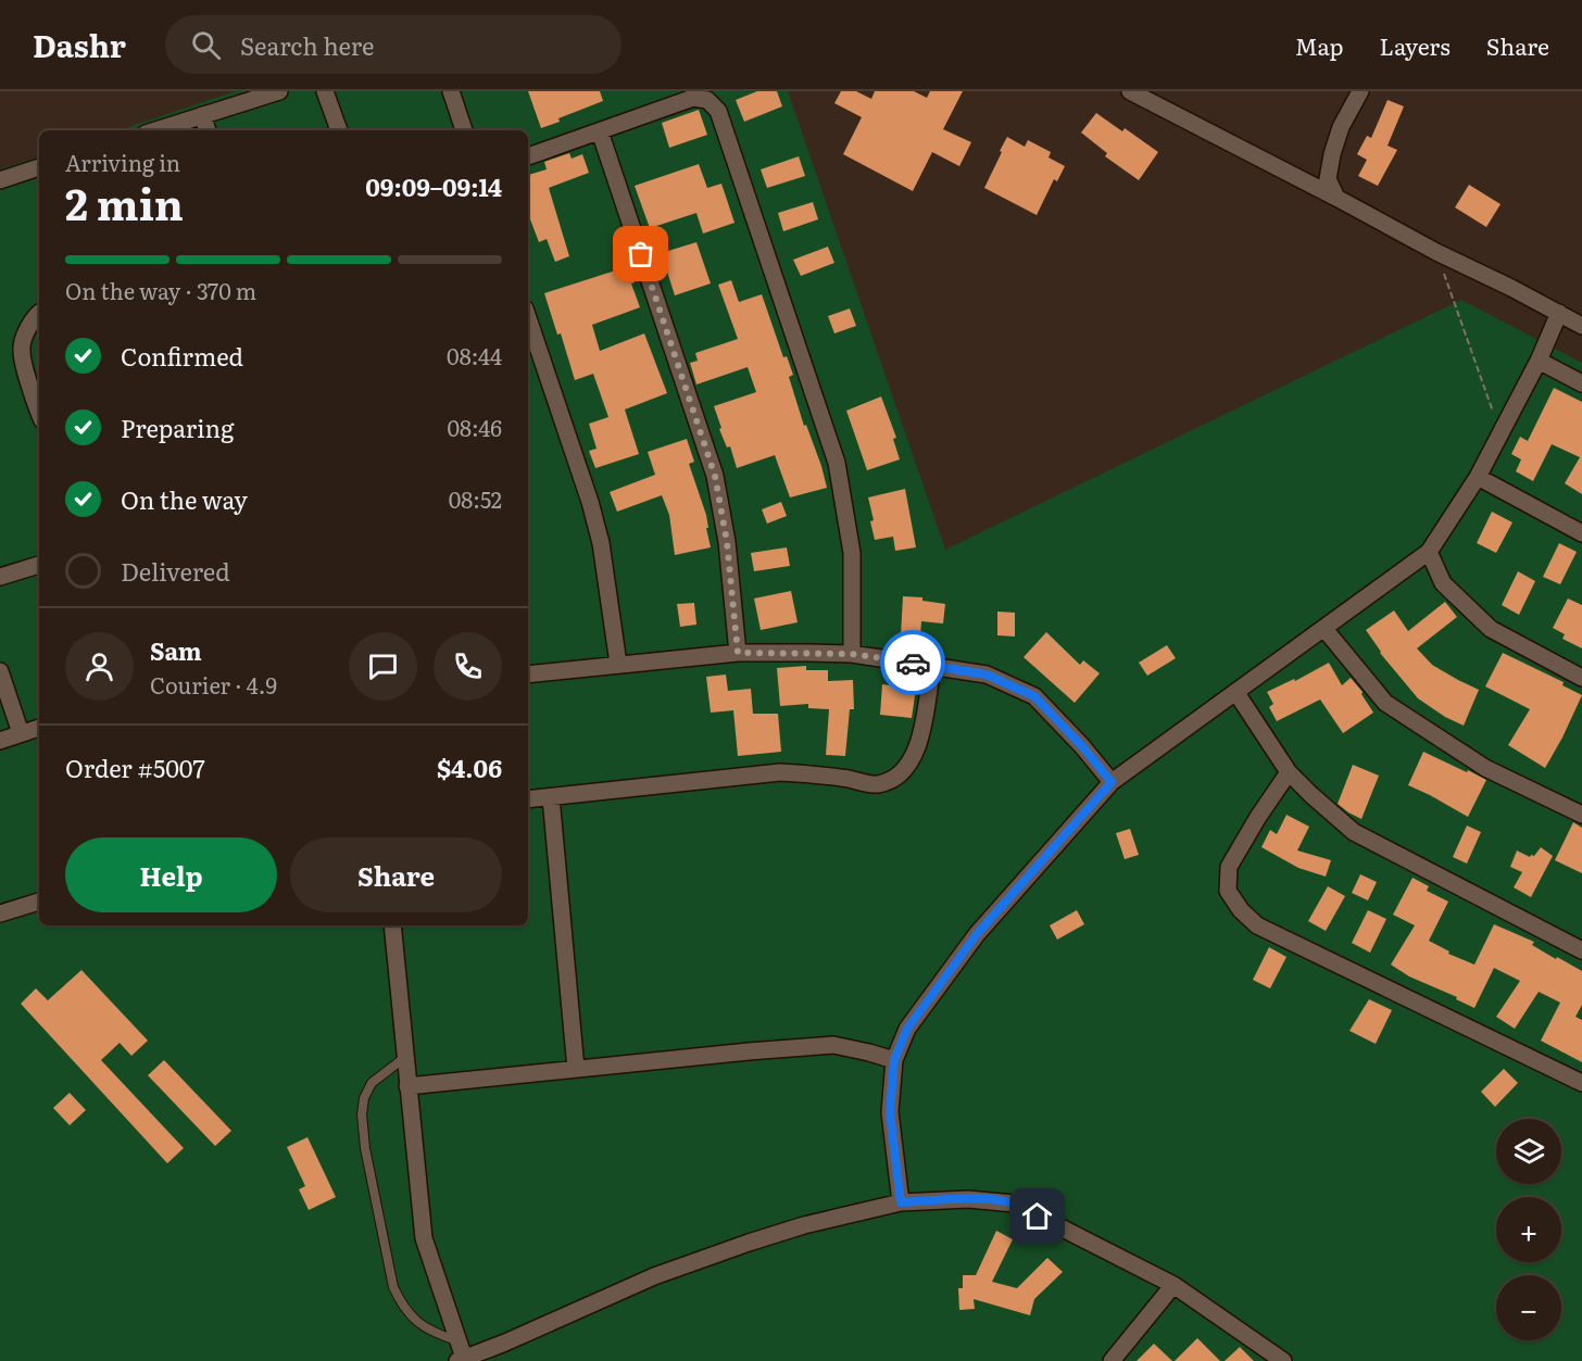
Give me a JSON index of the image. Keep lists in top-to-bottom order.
{
  "page": {
    "header": "Dashr",
    "search": "Search here",
    "nav": ["Map", "Layers", "Share"],
    "heading": ["2 min", "Arriving in", "09:09–09:14"],
    "panel": [
      "Sam",
      "Courier · 4.9",
      "Order #5007",
      "$4.06"
    ],
    "bar": "On the way · 370 m",
    "list": [
      ["Confirmed", "08:44"],
      ["Preparing", "08:46"],
      ["On the way", "08:52"],
      "Delivered"
    ],
    "buttons": ["Help", "Share"],
    "map_buttons": ["+", "−"]
  }
}
